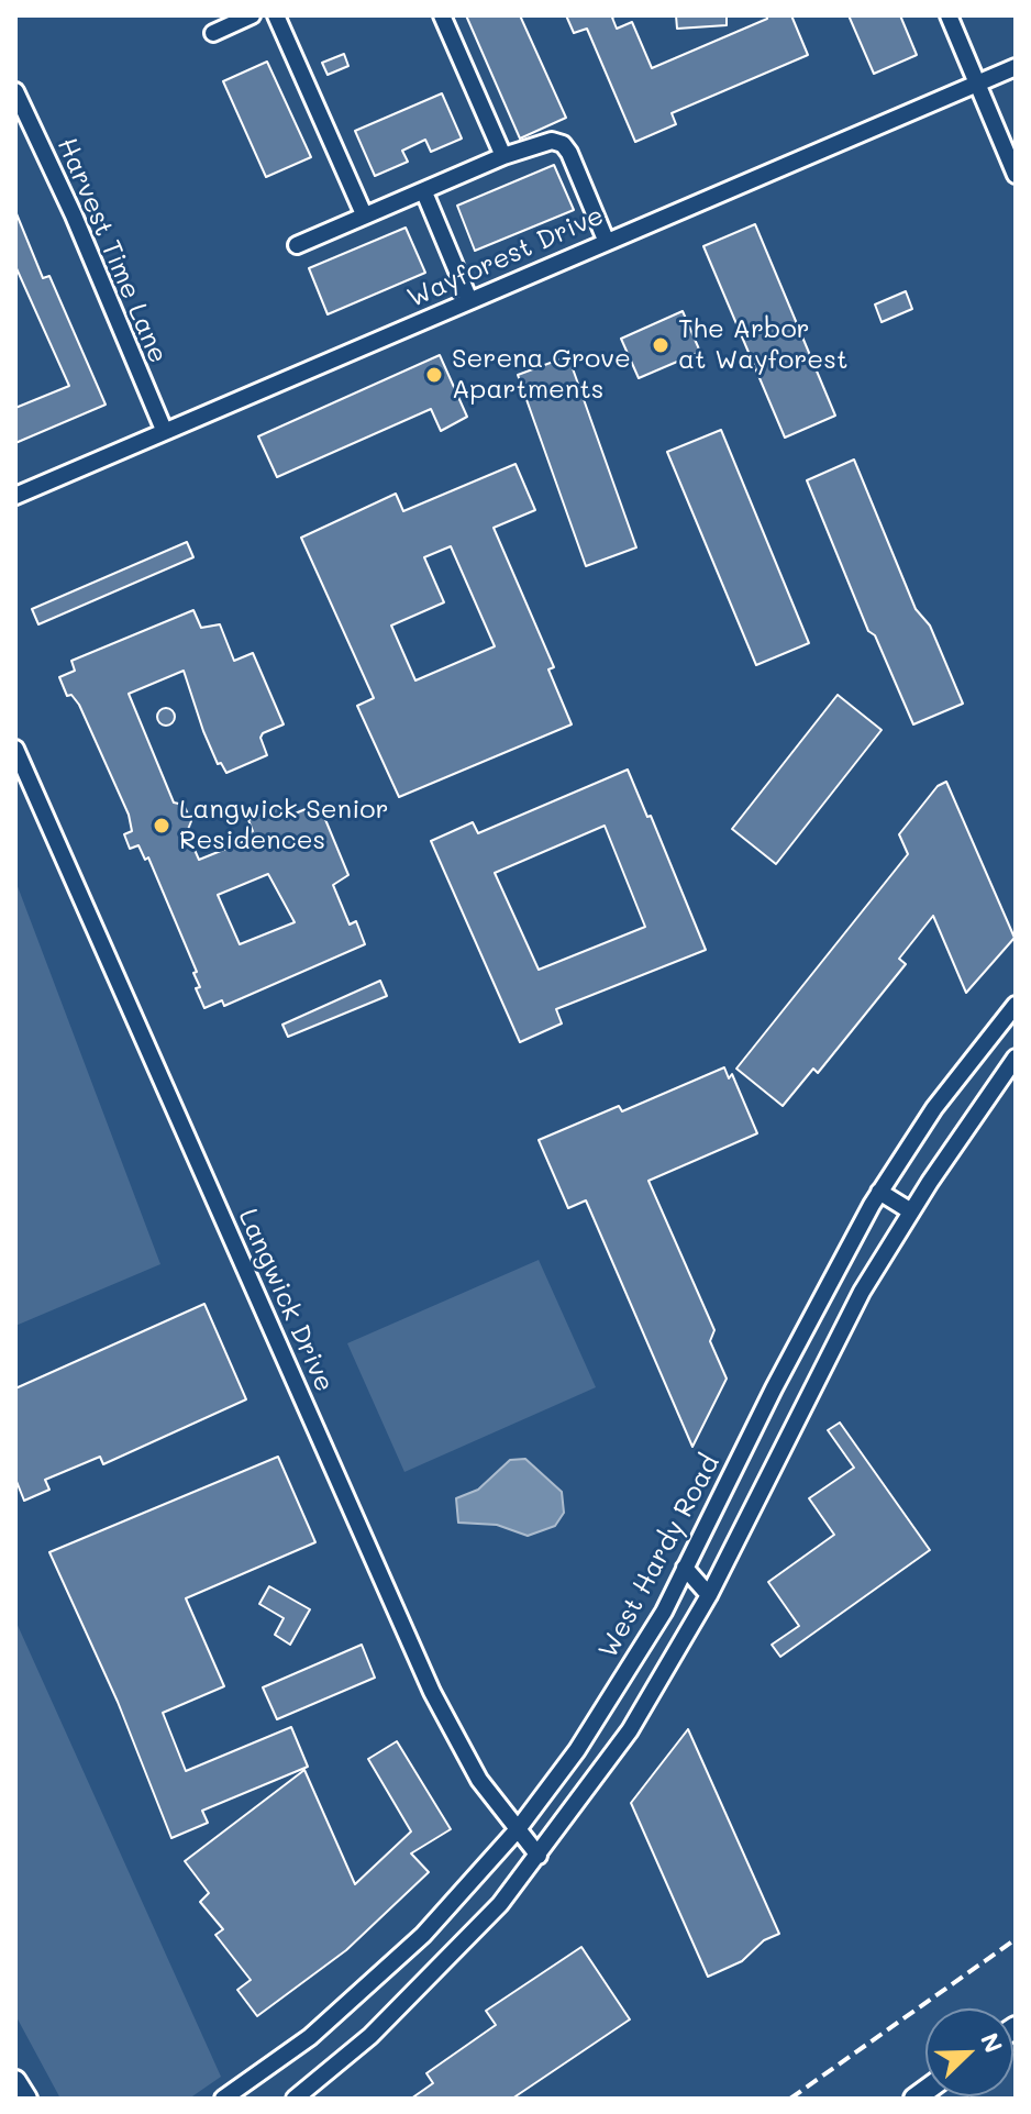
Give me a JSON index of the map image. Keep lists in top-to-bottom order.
{
  "streets": {
    "street": [
      "Harvest Time Lane",
      "Wayforest Drive",
      "Langwick Drive",
      "West Hardy Road"
    ]
  },
  "crossings": [
    ["Harvest Time Lane", "Wayforest Drive"],
    ["Langwick Drive", "West Hardy Road"]
  ],
  "places": ["The Arbor at Wayforest", "Serena Grove Apartments", "Langwick Senior Residences"],
  "north": "top right"
}
